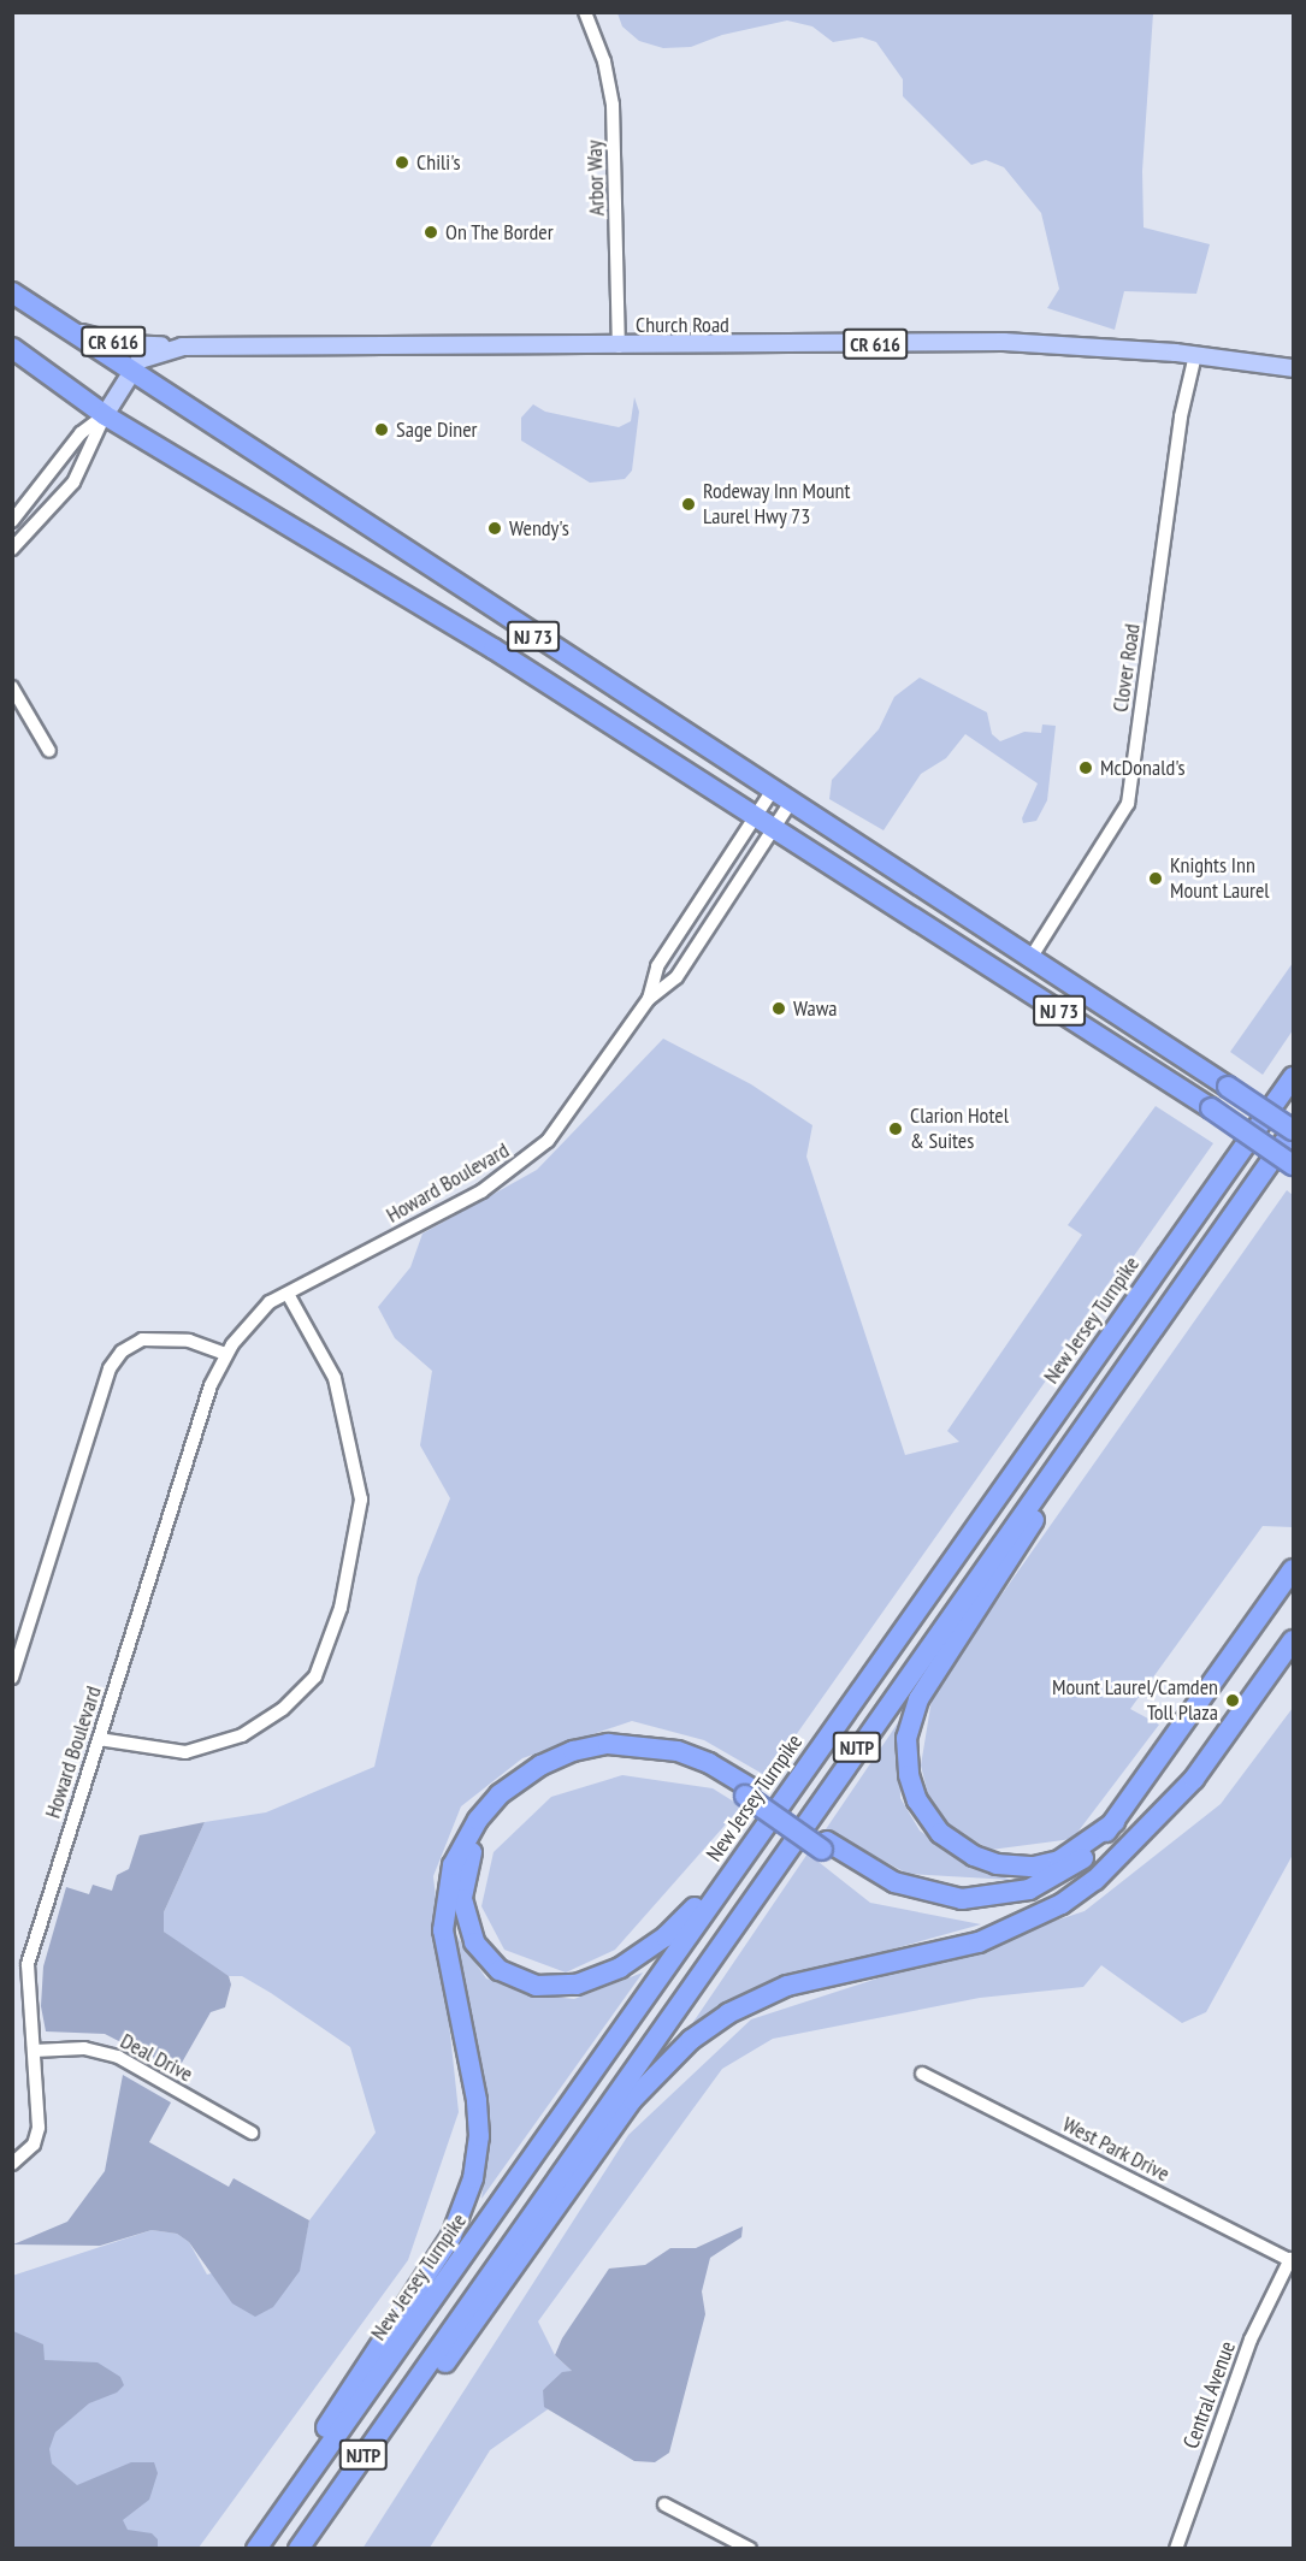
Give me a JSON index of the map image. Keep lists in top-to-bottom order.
{
  "streets": {
    "highway": ["NJ 73", "New Jersey Turnpike", "NJTP"],
    "main road": ["Church Road", "CR 616"],
    "street": [
      "Arbor Way",
      "Clover Road",
      "Howard Boulevard",
      "Deal Drive",
      "West Park Drive",
      "Central Avenue"
    ]
  },
  "crossings": [
    ["Arbor Way", "Church Road"],
    ["Church Road", "CR 616"],
    ["Church Road", "NJ 73"],
    ["Church Road", "Clover Road"],
    ["CR 616", "NJ 73"],
    ["NJ 73", "Clover Road"],
    ["NJ 73", "Howard Boulevard"],
    ["NJ 73", "NJTP"],
    ["Howard Boulevard", "Deal Drive"],
    ["West Park Drive", "Central Avenue"]
  ],
  "places": [
    "Chili's",
    "On The Border",
    "Sage Diner",
    "Rodeway Inn Mount Laurel Hwy 73",
    "Wendy's",
    "McDonald's",
    "Knights Inn Mount Laurel",
    "Wawa",
    "Clarion Hotel & Suites",
    "Mount Laurel/Camden Toll Plaza"
  ]
}
